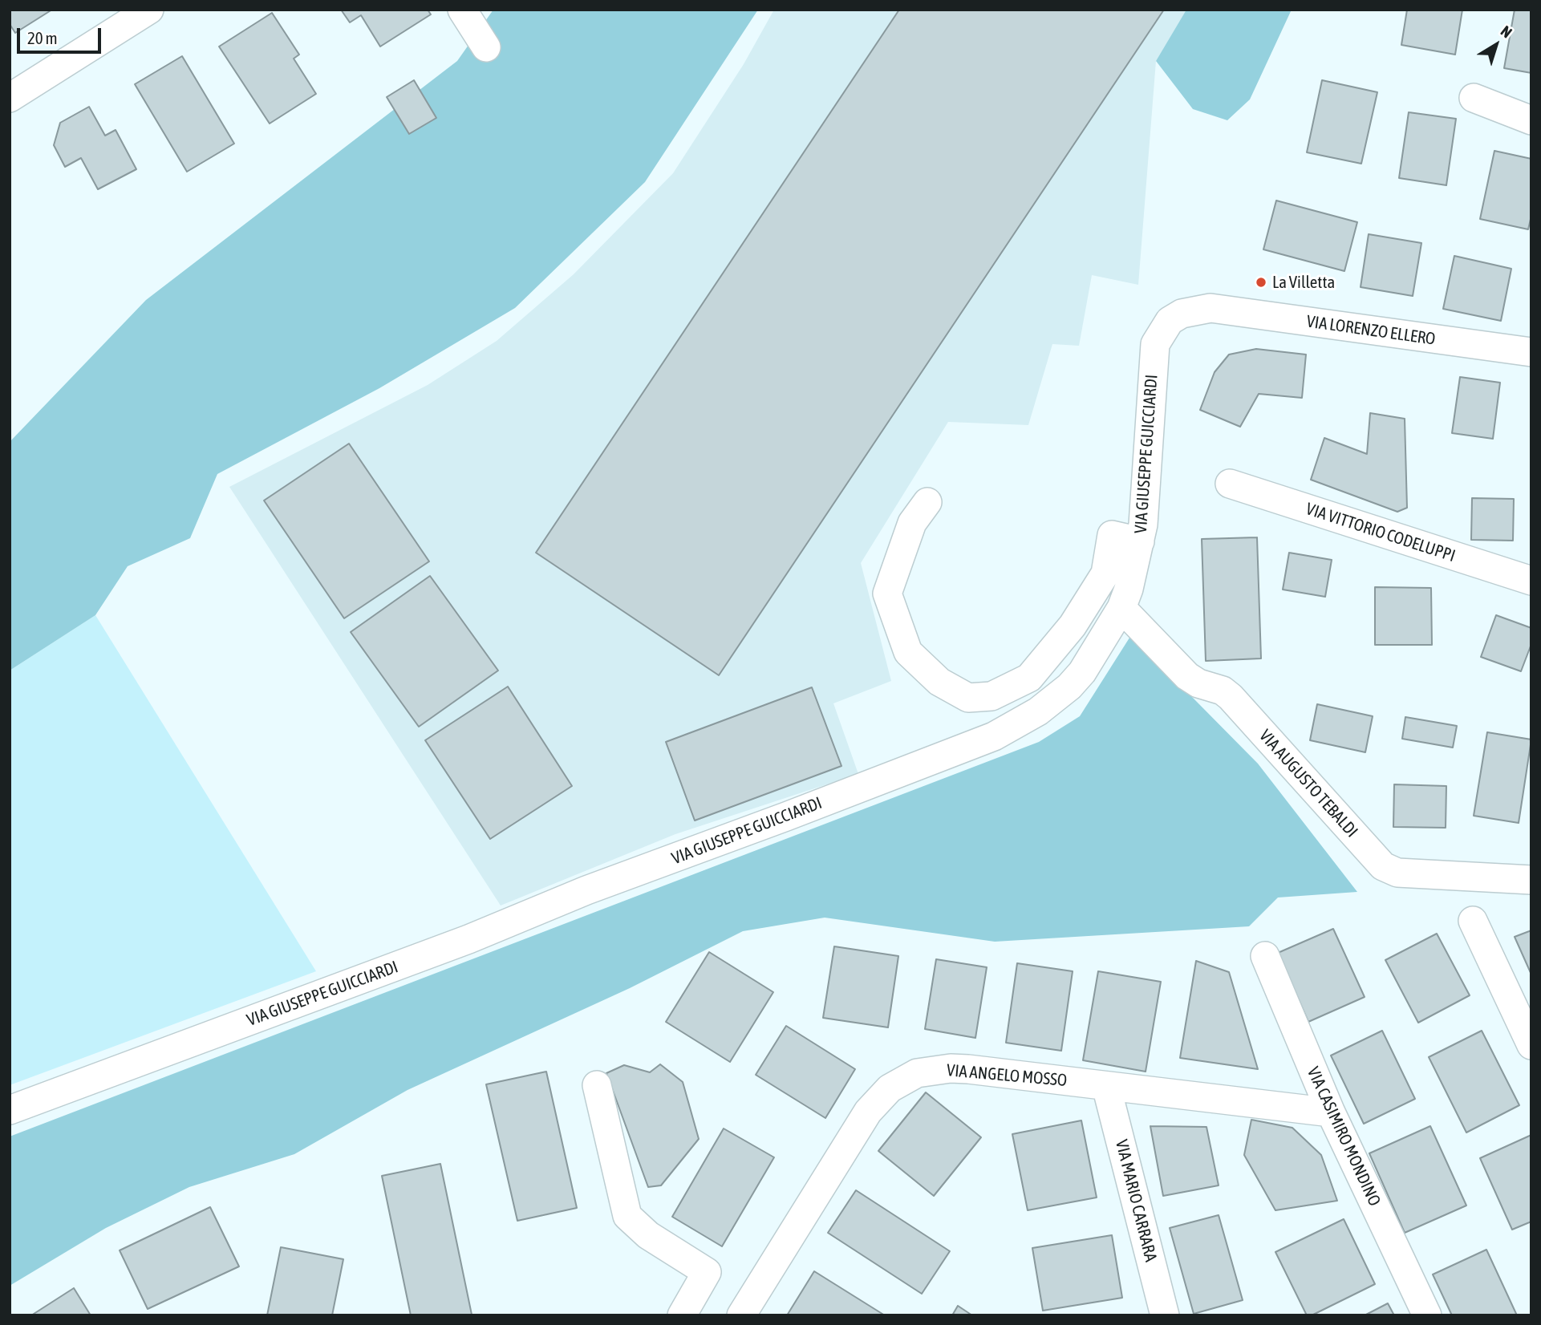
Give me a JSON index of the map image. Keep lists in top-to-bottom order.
{
  "streets": {
    "street": [
      "VIA LORENZO ELLERO",
      "VIA GIUSEPPE GUICCIARDI",
      "VIA VITTORIO CODELUPPI",
      "VIA AUGUSTO TEBALDI",
      "VIA ANGELO MOSSO",
      "VIA CASIMIRO MONDINO",
      "VIA MARIO CARRARA"
    ]
  },
  "crossings": [
    ["VIA LORENZO ELLERO", "VIA GIUSEPPE GUICCIARDI"],
    ["VIA GIUSEPPE GUICCIARDI", "VIA AUGUSTO TEBALDI"],
    ["VIA ANGELO MOSSO", "VIA CASIMIRO MONDINO"],
    ["VIA ANGELO MOSSO", "VIA MARIO CARRARA"]
  ],
  "places": ["La Villetta"],
  "scale_bar": "20 m",
  "north": "top right"
}
